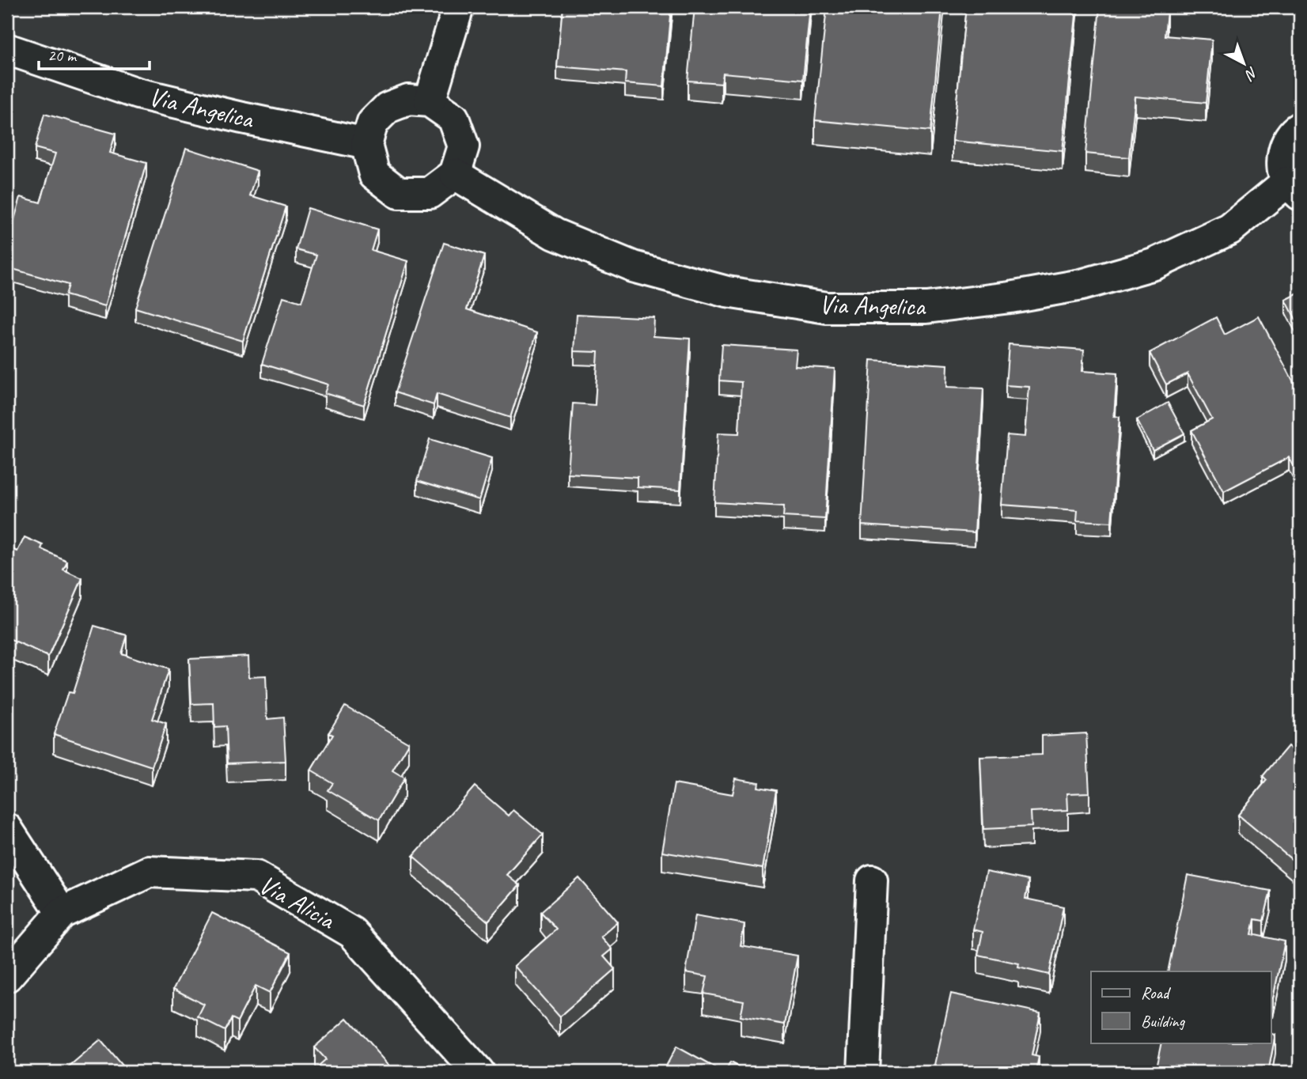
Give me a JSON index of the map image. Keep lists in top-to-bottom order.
{
  "streets": {
    "street": ["Via Angelica", "Via Alicia"]
  },
  "legend": ["Road", "Building"],
  "scale_bar": "20 m",
  "north": "bottom right"
}
